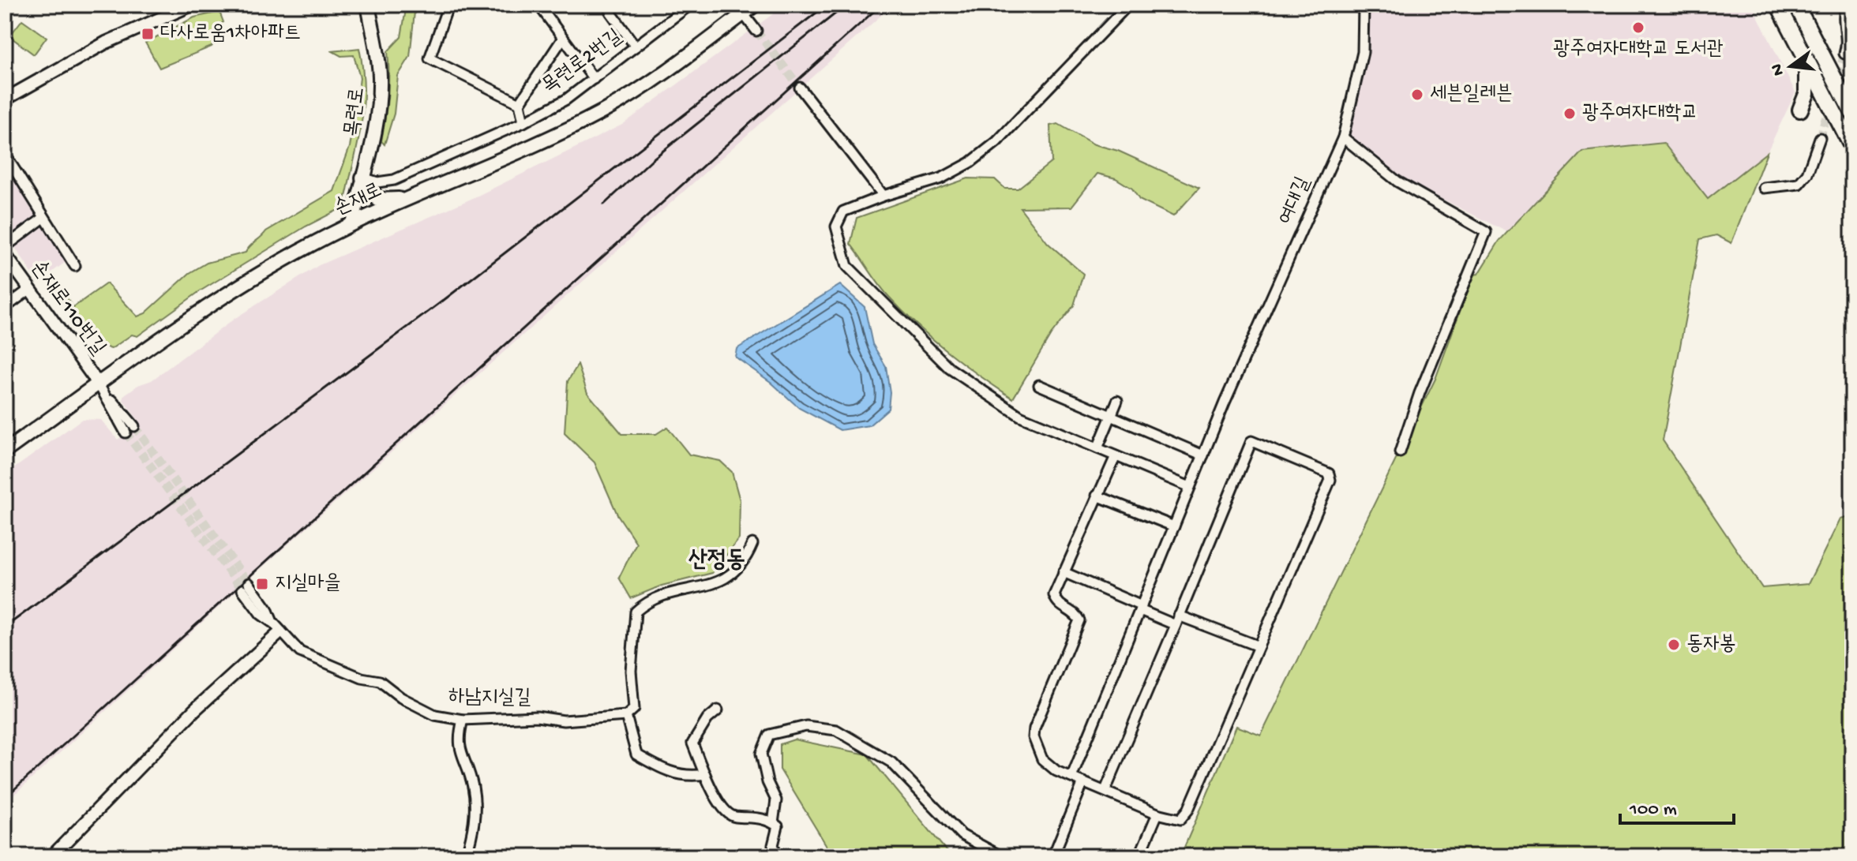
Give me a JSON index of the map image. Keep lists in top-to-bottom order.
{
  "streets": {
    "main road": ["목련로", "손재로"],
    "street": [
      "목련로2번길",
      "여대길",
      "손재로110번길",
      "하남지실길"
    ]
  },
  "crossings": [
    ["목련로2번길", "목련로"],
    ["목련로", "손재로"],
    ["손재로", "손재로110번길"]
  ],
  "districts": ["산정동"],
  "places": {
    "other": [
      "광주여자대학교 도서관",
      "세븐일레븐",
      "광주여자대학교",
      "동자봉"
    ],
    "transit": ["다사로움1차아파트", "지실마을"]
  },
  "scale_bar": "100 m",
  "north": "left"
}
